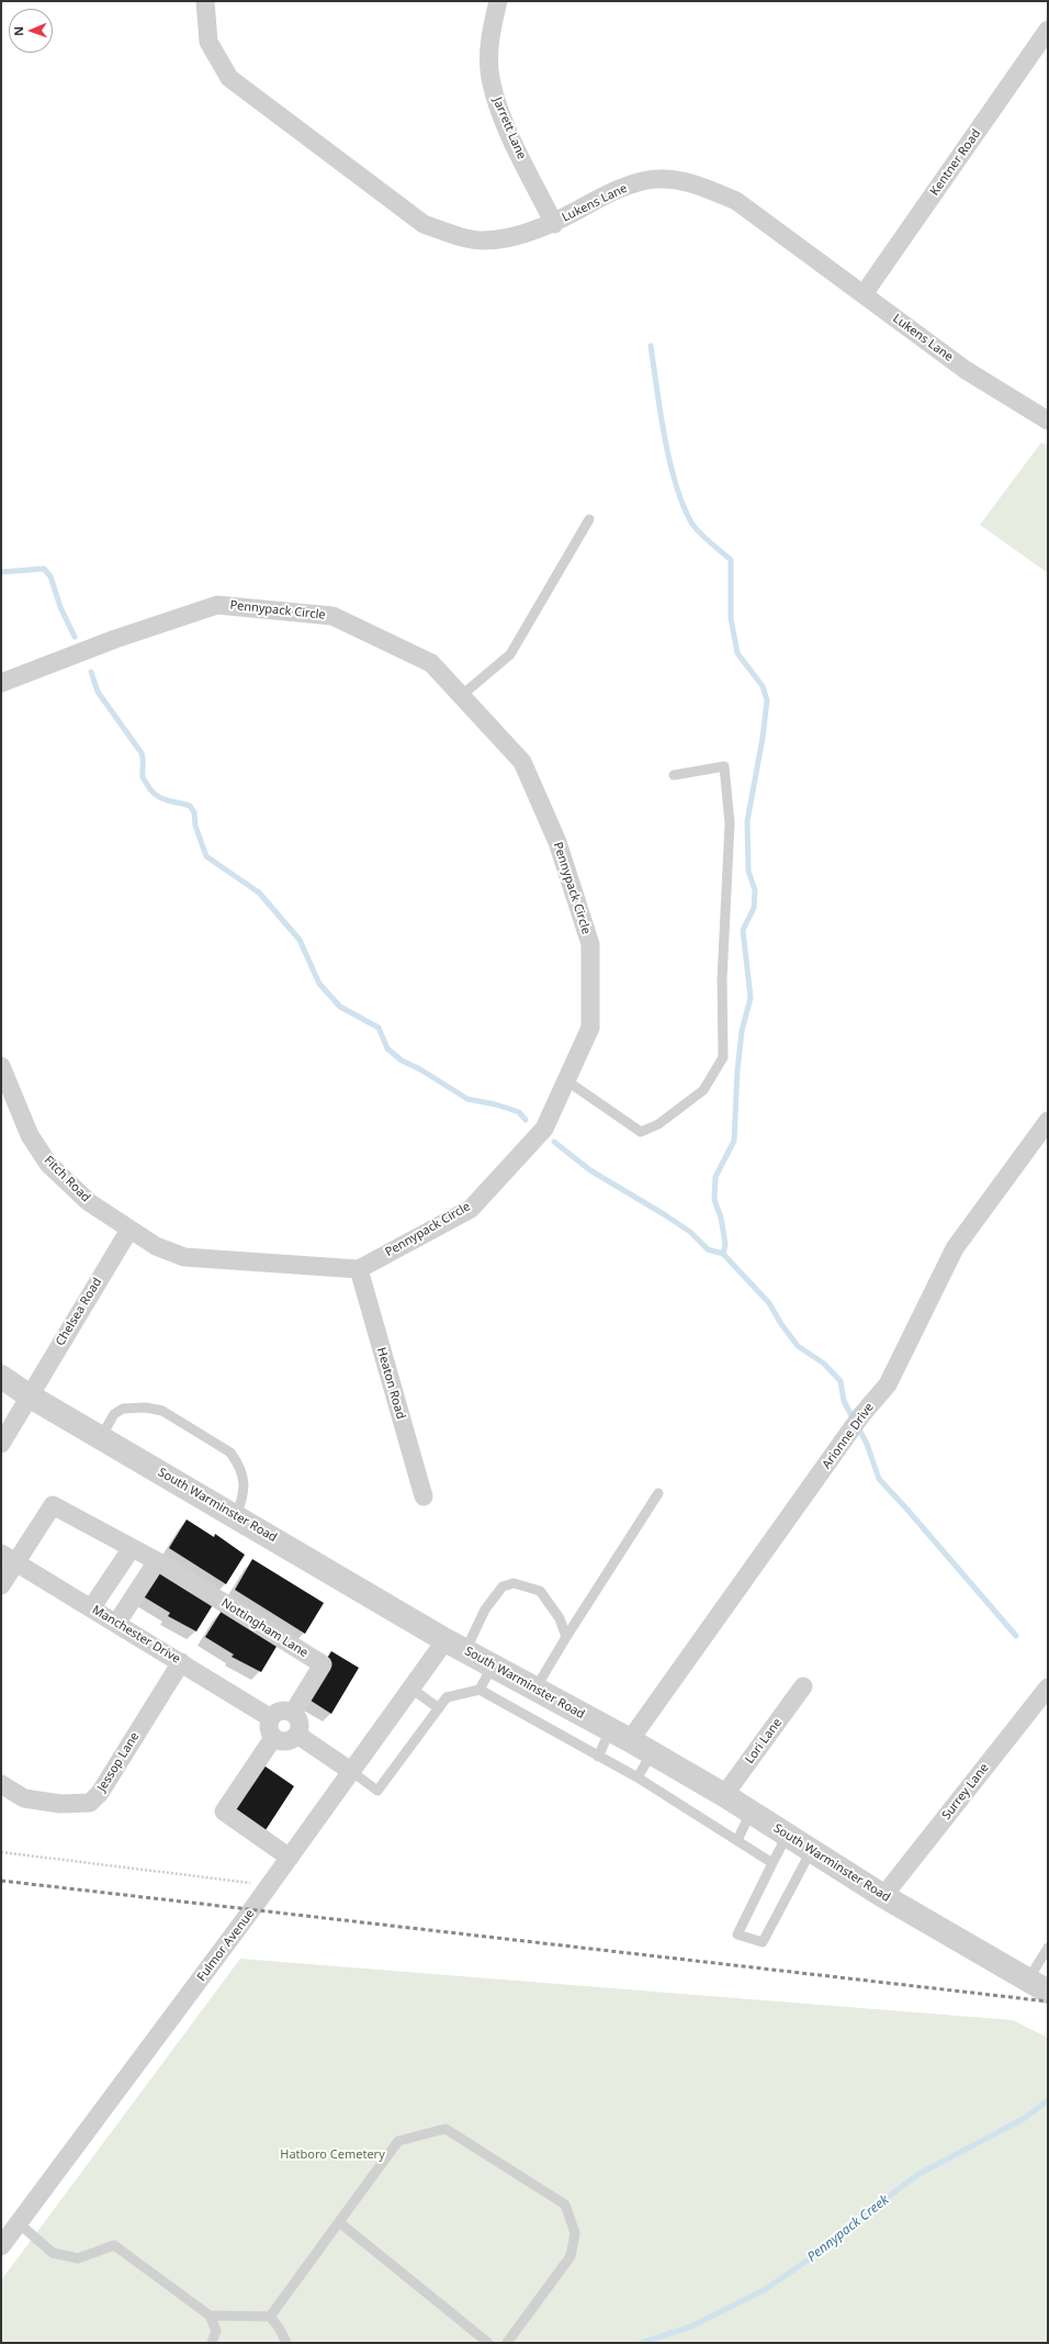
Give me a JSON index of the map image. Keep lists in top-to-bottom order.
{
  "streets": {
    "street": [
      "Jarrett Lane",
      "Kentner Road",
      "Lukens Lane",
      "Pennypack Circle",
      "Fitch Road",
      "Chelsea Road",
      "Heaton Road",
      "Arionne Drive",
      "South Warminster Road",
      "Nottingham Lane",
      "Manchester Drive",
      "Lori Lane",
      "Jessop Lane",
      "Surrey Lane",
      "Fulmor Avenue"
    ]
  },
  "crossings": [
    ["Jarrett Lane", "Lukens Lane"],
    ["Kentner Road", "Lukens Lane"],
    ["Pennypack Circle", "Heaton Road"],
    ["Fitch Road", "Chelsea Road"],
    ["Chelsea Road", "South Warminster Road"],
    ["Arionne Drive", "South Warminster Road"],
    ["South Warminster Road", "Lori Lane"],
    ["South Warminster Road", "Surrey Lane"],
    ["South Warminster Road", "Fulmor Avenue"],
    ["Nottingham Lane", "Manchester Drive"],
    ["Manchester Drive", "Jessop Lane"]
  ],
  "water": ["Pennypack Creek"],
  "parks": ["Hatboro Cemetery"],
  "north": "left"
}
